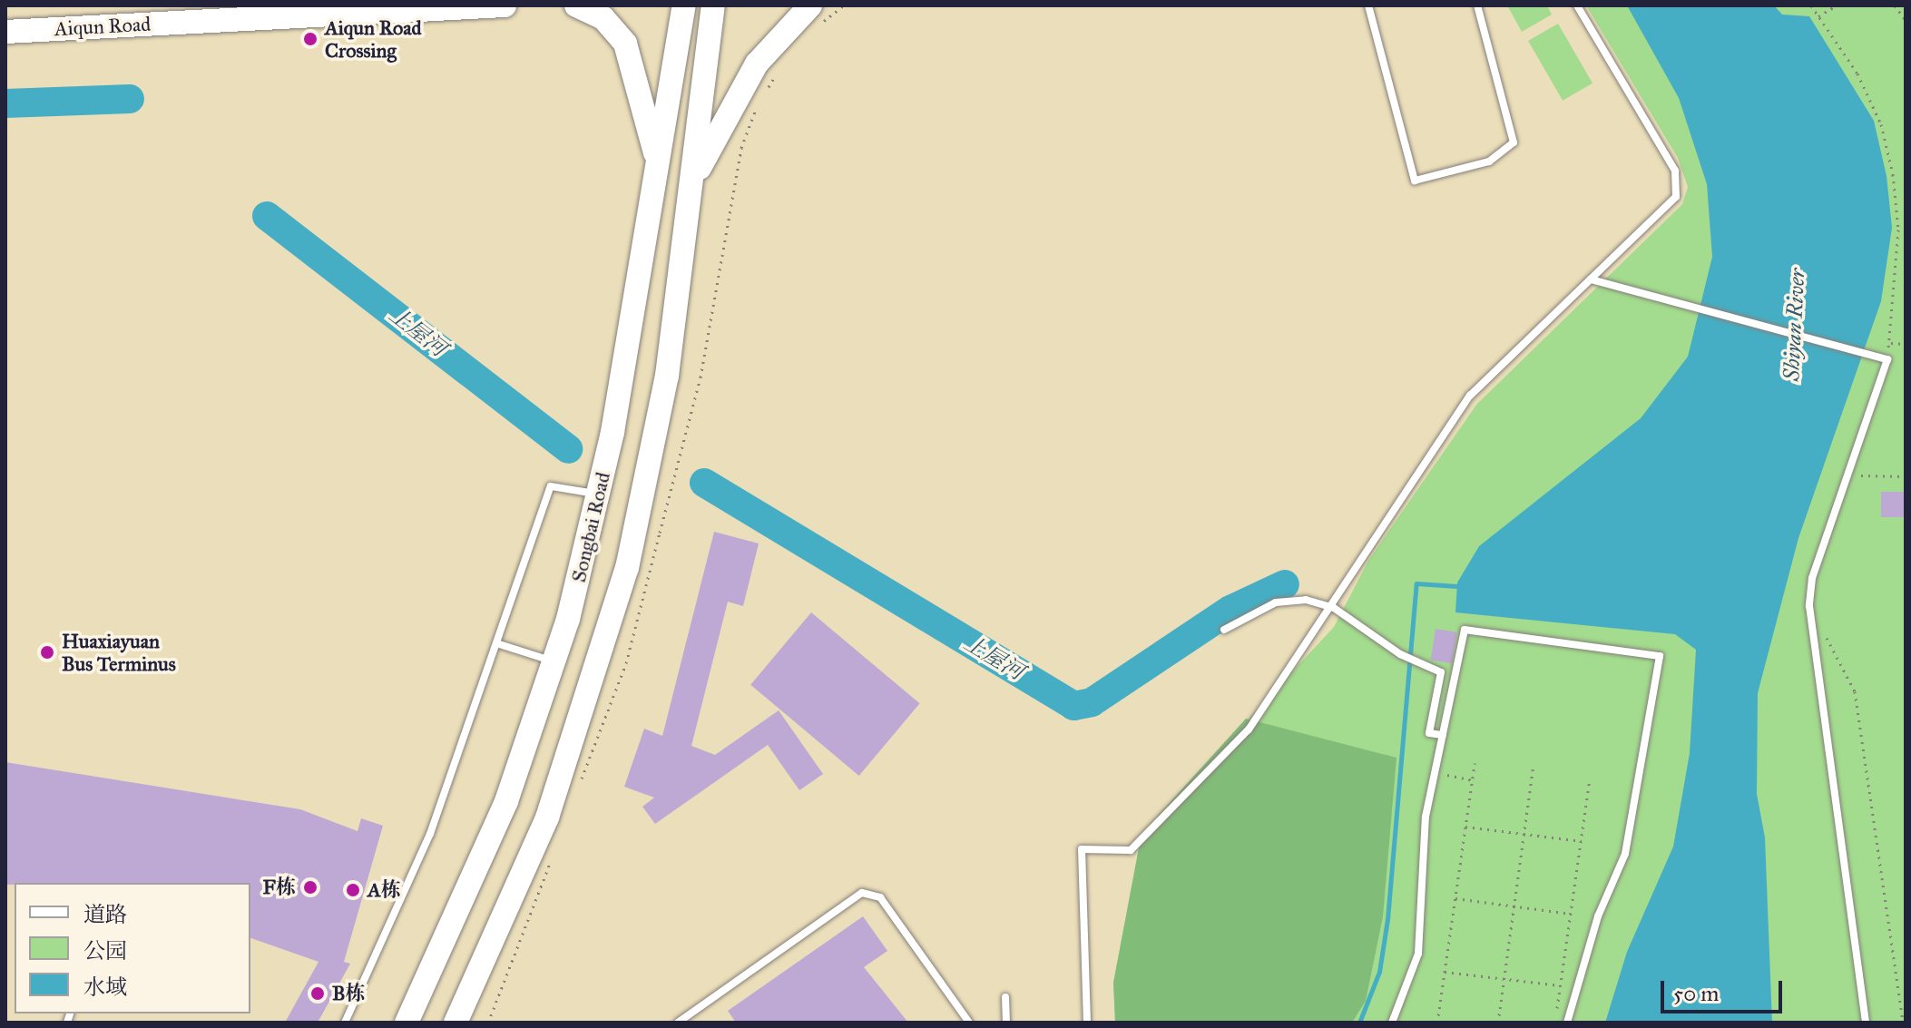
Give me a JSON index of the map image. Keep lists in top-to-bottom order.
{
  "streets": {
    "main road": ["Aiqun Road", "Songbai Road"]
  },
  "water": ["Shiyan River", "上屋河"],
  "places": [
    "Aiqun Road Crossing",
    "Huaxiayuan Bus Terminus",
    "F栋",
    "A栋",
    "B栋"
  ],
  "legend": ["道路", "公园", "水域"],
  "scale_bar": "50 m"
}
